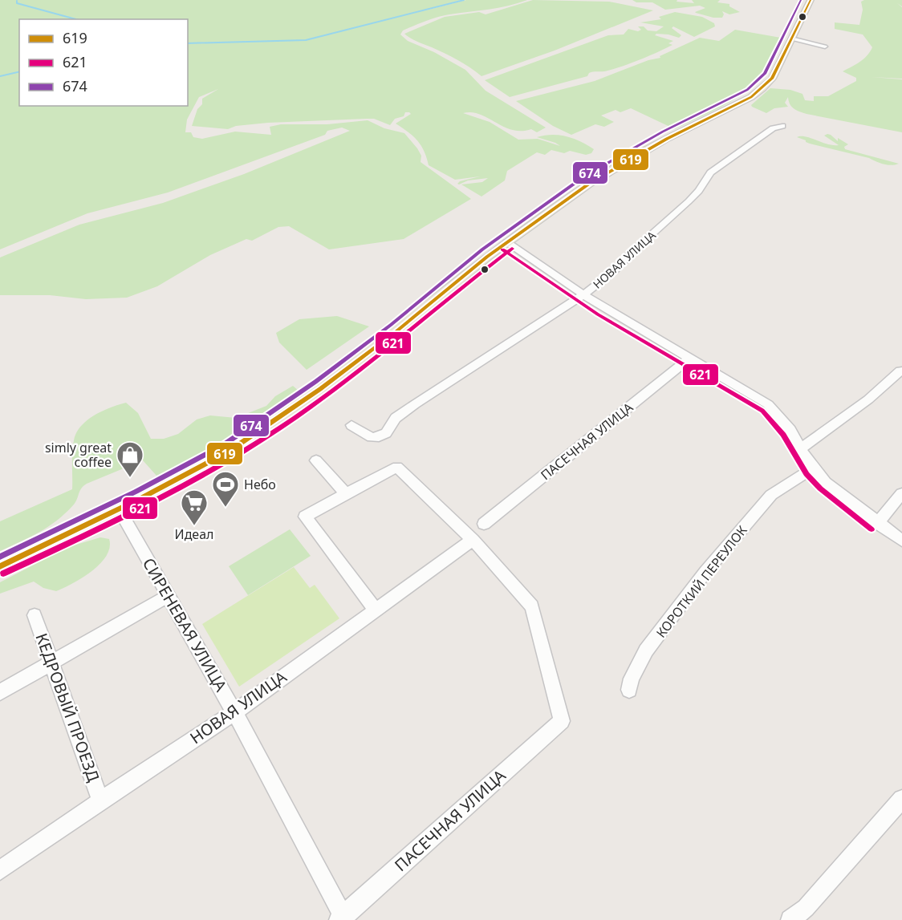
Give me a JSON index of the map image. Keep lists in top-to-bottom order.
{
  "streets": {
    "street": [
      "НОВАЯ УЛИЦА",
      "ПАСЕЧНАЯ УЛИЦА",
      "КОРОТКИЙ ПЕРЕУЛОК",
      "СИРЕНЕВАЯ УЛИЦА",
      "КЕДРОВЫЙ ПРОЕЗД"
    ]
  },
  "crossings": [
    ["НОВАЯ УЛИЦА", "ПАСЕЧНАЯ УЛИЦА"],
    ["НОВАЯ УЛИЦА", "СИРЕНЕВАЯ УЛИЦА"],
    ["НОВАЯ УЛИЦА", "КЕДРОВЫЙ ПРОЕЗД"],
    ["ПАСЕЧНАЯ УЛИЦА", "СИРЕНЕВАЯ УЛИЦА"]
  ],
  "places": {
    "shop": ["simly great coffee"],
    "sports": ["Небо"],
    "supermarket": ["Идеал"]
  },
  "lines": ["transit line 619", "transit line 674", "transit line 621"],
  "legend": ["619", "621", "674"]
}
